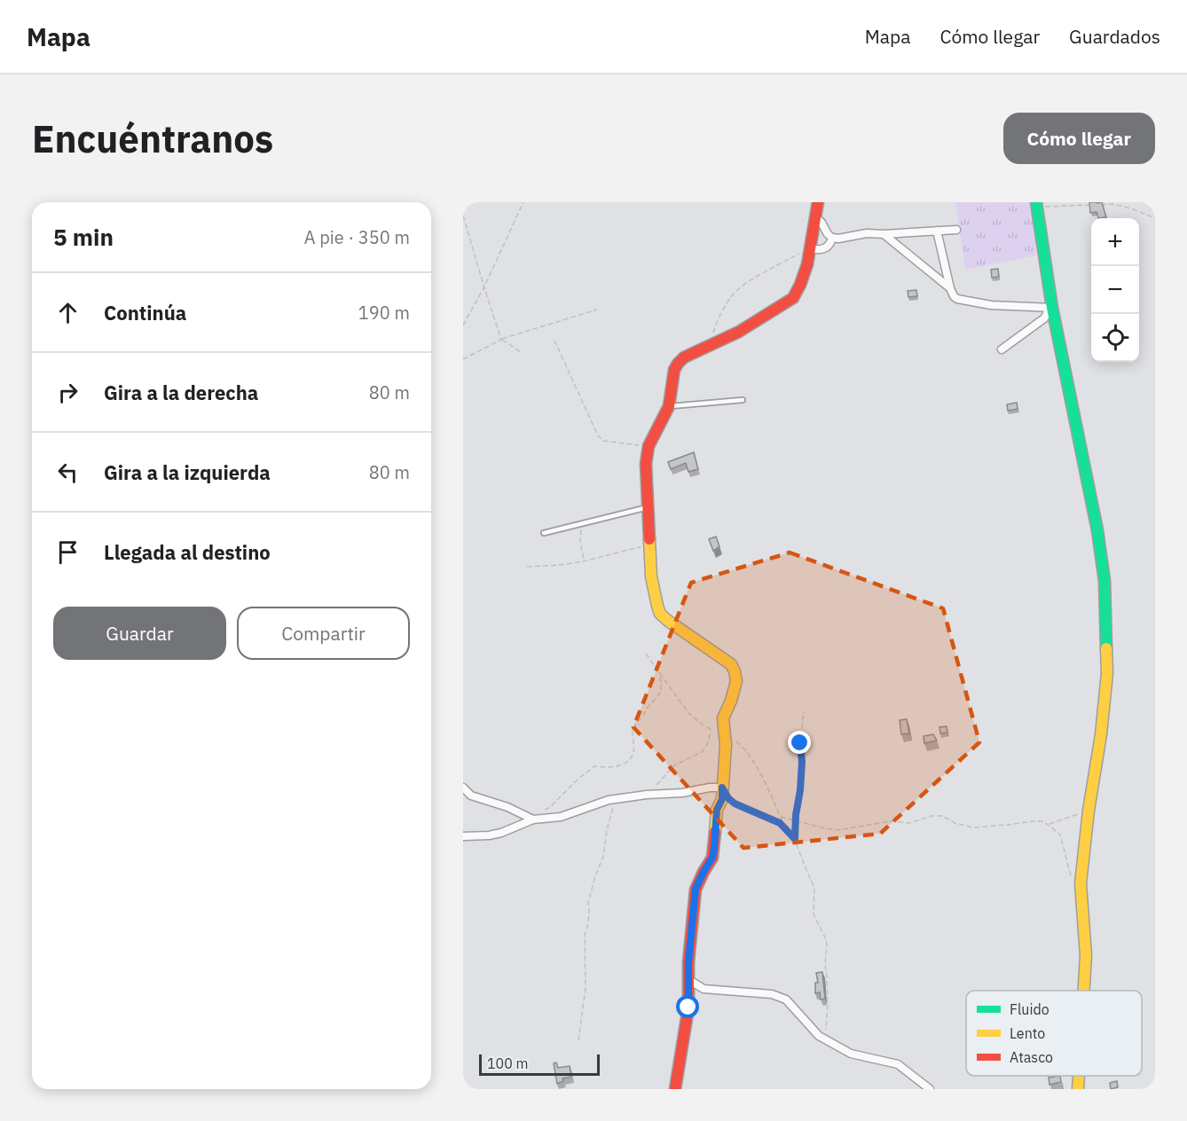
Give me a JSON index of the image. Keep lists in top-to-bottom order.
{
  "legend": ["Fluido", "Lento", "Atasco"],
  "scale_bar": "100 m",
  "page": {
    "header": "Mapa",
    "nav": ["Mapa", "Cómo llegar", "Guardados"],
    "buttons": [
      "Cómo llegar",
      ["Guardar", "Compartir"]
    ],
    "title": "Encuéntranos",
    "heading": ["5 min", "A pie · 350 m"],
    "map_buttons": ["+", "−"],
    "list": [
      ["Continúa", "190 m"],
      ["Gira a la derecha", "80 m"],
      ["Gira a la izquierda", "80 m"],
      "Llegada al destino"
    ],
    "scale": "100 m"
  }
}
